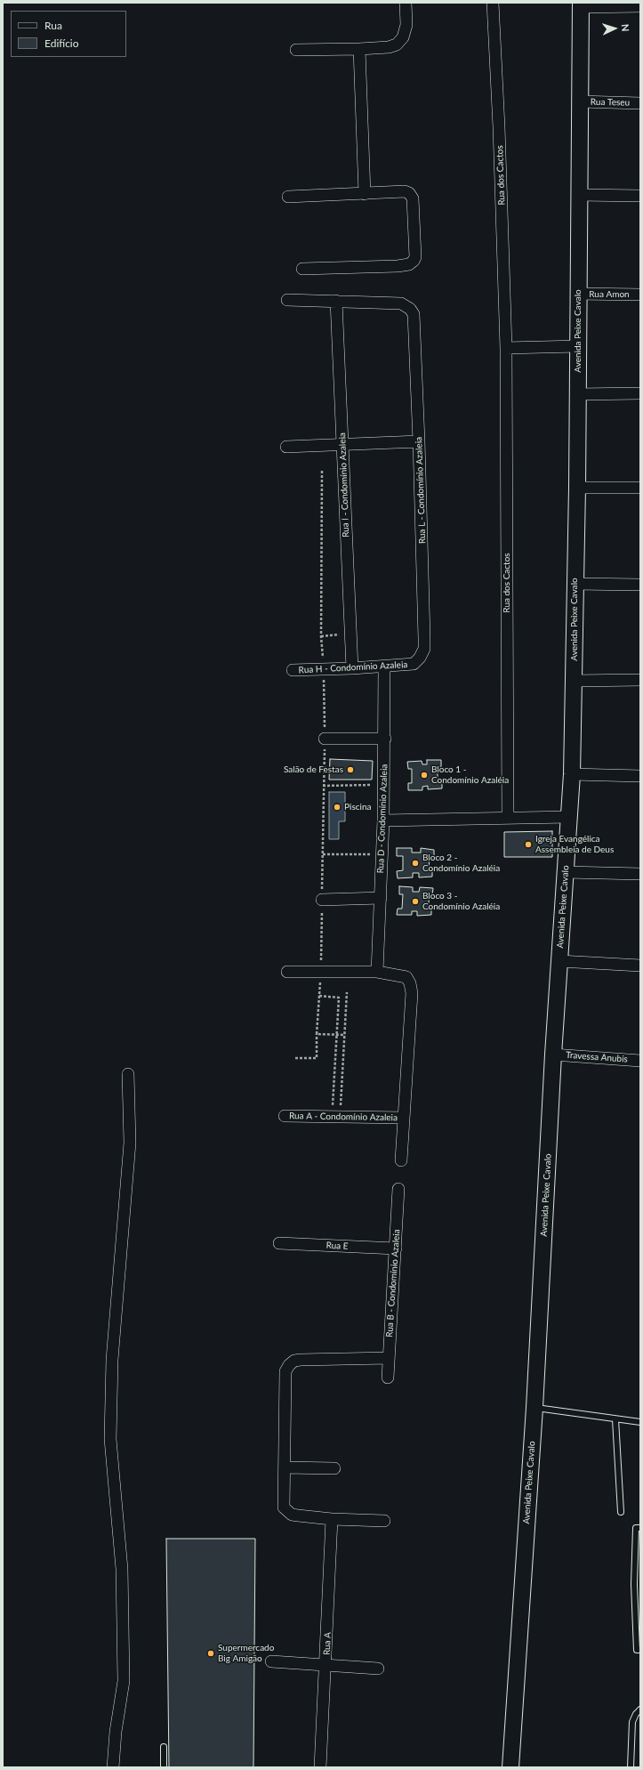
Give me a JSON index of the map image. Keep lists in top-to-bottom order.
{
  "streets": {
    "street": [
      "Rua Teseu",
      "Rua dos Cactos",
      "Rua Amon",
      "Avenida Peixe Cavalo",
      "Rua I - Condomínio Azaleia",
      "Rua L - Condomínio Azaleia",
      "Rua H - Condomínio Azaleia",
      "Rua D - Condomínio Azaleia",
      "Travessa Anubis",
      "Rua A - Condomínio Azaleia",
      "Rua E",
      "Rua B - Condomínio Azaleia",
      "Rua A"
    ]
  },
  "crossings": [
    ["Rua Teseu", "Avenida Peixe Cavalo"],
    ["Rua Amon", "Avenida Peixe Cavalo"],
    ["Avenida Peixe Cavalo", "Travessa Anubis"],
    ["Rua I - Condomínio Azaleia", "Rua L - Condomínio Azaleia"],
    ["Rua I - Condomínio Azaleia", "Rua H - Condomínio Azaleia"],
    ["Rua L - Condomínio Azaleia", "Rua H - Condomínio Azaleia"],
    ["Rua H - Condomínio Azaleia", "Rua D - Condomínio Azaleia"],
    ["Rua E", "Rua B - Condomínio Azaleia"]
  ],
  "places": [
    "Salão de Festas",
    "Bloco 1 - Condomínio Azaléia",
    "Piscina",
    "Igreja Evangélica Assembleia de Deus",
    "Bloco 2 - Condomínio Azaléia",
    "Bloco 3 - Condomínio Azaléia",
    "Supermercado Big Amigão"
  ],
  "legend": ["Rua", "Edifício"],
  "north": "right"
}
